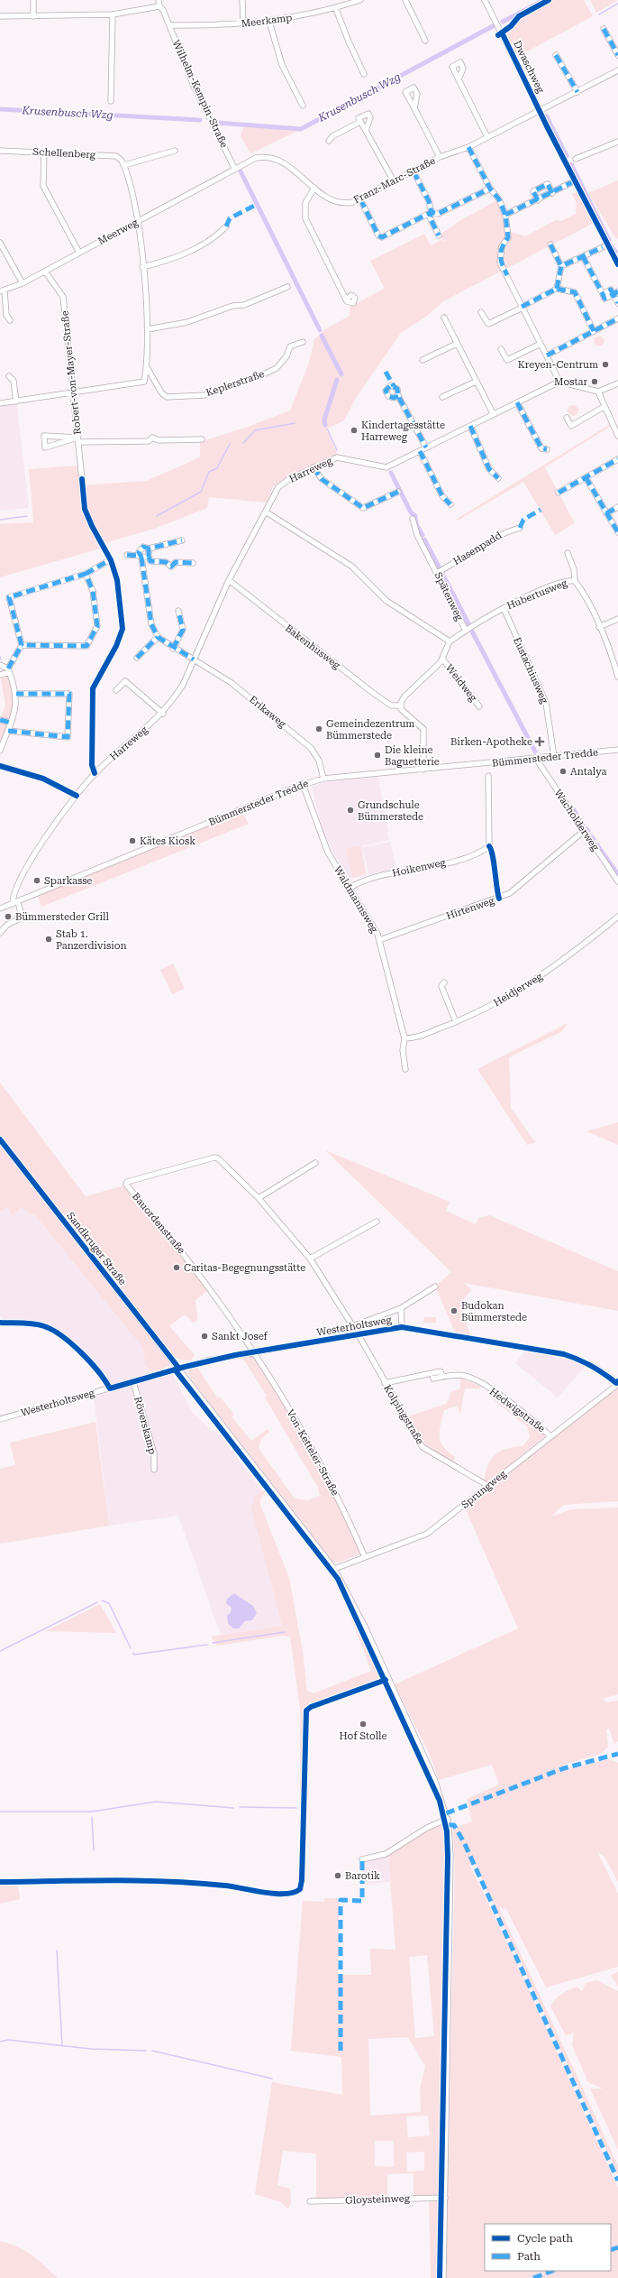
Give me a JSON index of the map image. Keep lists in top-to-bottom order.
{
  "streets": {
    "street": [
      "Meerkamp",
      "Dwaschweg",
      "Wilhelm-Kempin-Straße",
      "Schellenberg",
      "Franz-Marc-Straße",
      "Meerweg",
      "Robert-von-Mayer-Straße",
      "Keplerstraße",
      "Harreweg",
      "Hasenpadd",
      "Hubertusweg",
      "Spätenweg",
      "Bakenhusweg",
      "Eustachiusweg",
      "Weidweg",
      "Erikaweg",
      "Bümmersteder Tredde",
      "Wacholderweg",
      "Hoikenweg",
      "Waldmannsweg",
      "Hirtenweg",
      "Heidjerweg",
      "Bauordenstraße",
      "Sandkruger Straße",
      "Westerholtsweg",
      "Hedwigstraße",
      "Kolpingstraße",
      "Röverskamp",
      "Von-Ketteler-Straße",
      "Sprungweg",
      "Gloysteinweg"
    ]
  },
  "crossings": [
    ["Meerkamp", "Wilhelm-Kempin-Straße"],
    ["Dwaschweg", "Franz-Marc-Straße"],
    ["Wilhelm-Kempin-Straße", "Franz-Marc-Straße"],
    ["Wilhelm-Kempin-Straße", "Meerweg"],
    ["Franz-Marc-Straße", "Meerweg"],
    ["Meerweg", "Robert-von-Mayer-Straße"],
    ["Harreweg", "Bakenhusweg"],
    ["Harreweg", "Erikaweg"],
    ["Hasenpadd", "Spätenweg"],
    ["Hubertusweg", "Spätenweg"],
    ["Hubertusweg", "Eustachiusweg"],
    ["Eustachiusweg", "Bümmersteder Tredde"],
    ["Erikaweg", "Bümmersteder Tredde"],
    ["Bümmersteder Tredde", "Wacholderweg"],
    ["Bümmersteder Tredde", "Waldmannsweg"],
    ["Wacholderweg", "Hirtenweg"],
    ["Hoikenweg", "Waldmannsweg"],
    ["Waldmannsweg", "Hirtenweg"],
    ["Waldmannsweg", "Heidjerweg"],
    ["Bauordenstraße", "Westerholtsweg"],
    ["Bauordenstraße", "Kolpingstraße"],
    ["Bauordenstraße", "Von-Ketteler-Straße"],
    ["Sandkruger Straße", "Westerholtsweg"],
    ["Sandkruger Straße", "Sprungweg"],
    ["Sandkruger Straße", "Gloysteinweg"],
    ["Westerholtsweg", "Kolpingstraße"],
    ["Westerholtsweg", "Röverskamp"],
    ["Westerholtsweg", "Von-Ketteler-Straße"],
    ["Westerholtsweg", "Sprungweg"],
    ["Hedwigstraße", "Kolpingstraße"],
    ["Hedwigstraße", "Sprungweg"],
    ["Kolpingstraße", "Sprungweg"],
    ["Von-Ketteler-Straße", "Sprungweg"]
  ],
  "water": ["Krusenbusch Wzg"],
  "places": {
    "other": [
      "Kreyen-Centrum",
      "Mostar",
      "Kindertagesstätte Harreweg",
      "Gemeindezentrum Bümmerstede",
      "Die kleine Baguetterie",
      "Antalya",
      "Grundschule Bümmerstede",
      "Kätes Kiosk",
      "Sparkasse",
      "Bümmersteder Grill",
      "Stab 1. Panzerdivision",
      "Caritas-Begegnungsstätte",
      "Budokan Bümmerstede",
      "Sankt Josef",
      "Hof Stolle",
      "Barotik"
    ],
    "health": ["Birken-Apotheke"]
  },
  "legend": ["Cycle path", "Path"]
}
